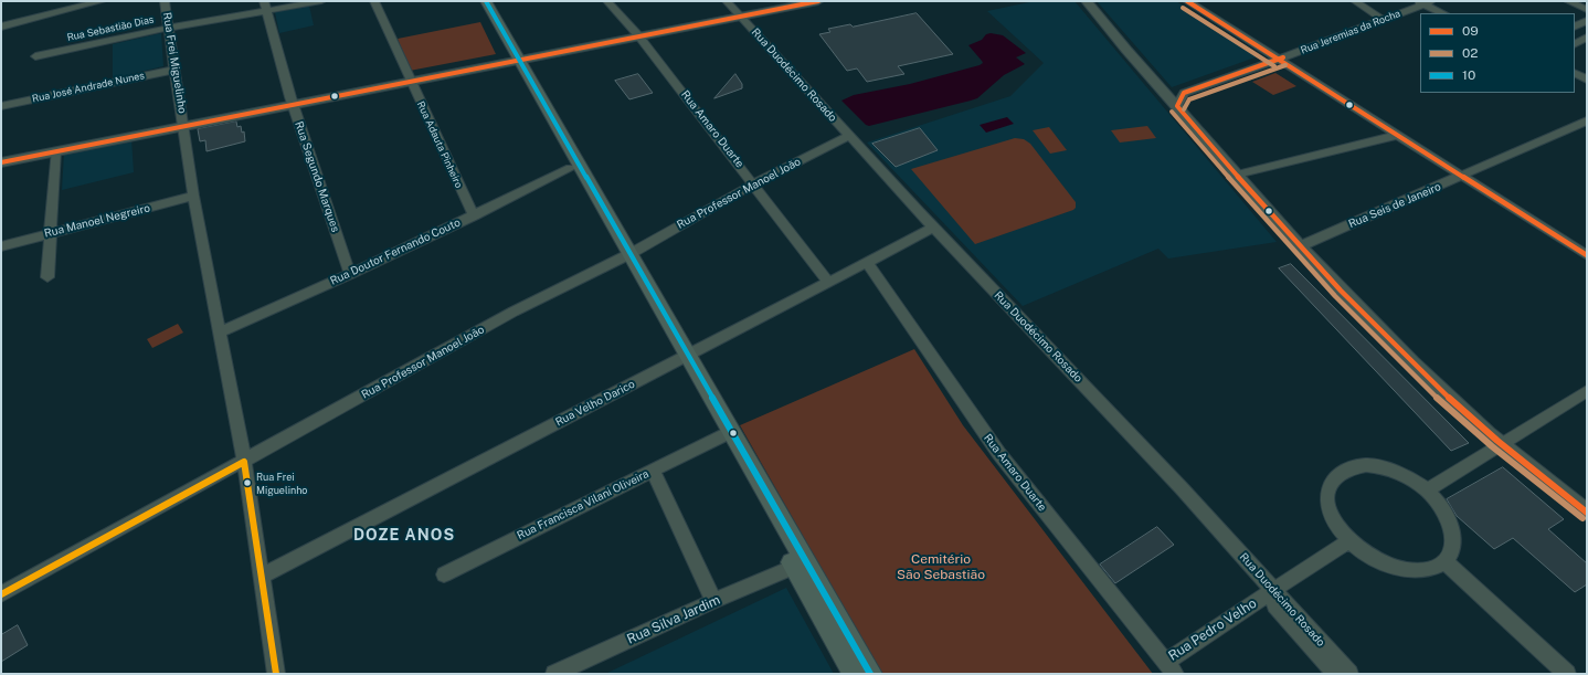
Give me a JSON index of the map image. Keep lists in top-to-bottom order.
{
  "streets": {
    "street": [
      "Rua Sebastião Dias",
      "Rua Jeremias da Rocha",
      "Rua Frei Miguelinho",
      "Rua Duodécimo Rosado",
      "Rua José Andrade Nunes",
      "Rua Amaro Duarte",
      "Rua Adauta Pinheiro",
      "Rua Segundo Marques",
      "Rua Professor Manoel João",
      "Rua Seis de Janeiro",
      "Rua Manoel Negreiro",
      "Rua Doutor Fernando Couto",
      "Rua Velho Darico",
      "Rua Francisca Vilani Oliveira",
      "Rua Silva Jardim",
      "Rua Pedro Velho"
    ]
  },
  "crossings": [
    ["Rua Sebastião Dias", "Rua Frei Miguelinho"],
    ["Rua Sebastião Dias", "Rua Segundo Marques"],
    ["Rua Frei Miguelinho", "Rua José Andrade Nunes"],
    ["Rua Frei Miguelinho", "Rua Professor Manoel João"],
    ["Rua Frei Miguelinho", "Rua Manoel Negreiro"],
    ["Rua Frei Miguelinho", "Rua Doutor Fernando Couto"],
    ["Rua Frei Miguelinho", "Rua Velho Darico"],
    ["Rua Duodécimo Rosado", "Rua Professor Manoel João"],
    ["Rua Duodécimo Rosado", "Rua Velho Darico"],
    ["Rua Duodécimo Rosado", "Rua Pedro Velho"],
    ["Rua Amaro Duarte", "Rua Professor Manoel João"],
    ["Rua Amaro Duarte", "Rua Velho Darico"],
    ["Rua Amaro Duarte", "Rua Pedro Velho"],
    ["Rua Adauta Pinheiro", "Rua Doutor Fernando Couto"],
    ["Rua Segundo Marques", "Rua Doutor Fernando Couto"]
  ],
  "districts": ["DOZE ANOS"],
  "parks": ["Cemitério São Sebastião"],
  "places": ["Rua Frei Miguelinho"],
  "lines": ["transit line 09", "transit line 10", "transit line 02"],
  "legend": ["09", "02", "10"]
}
